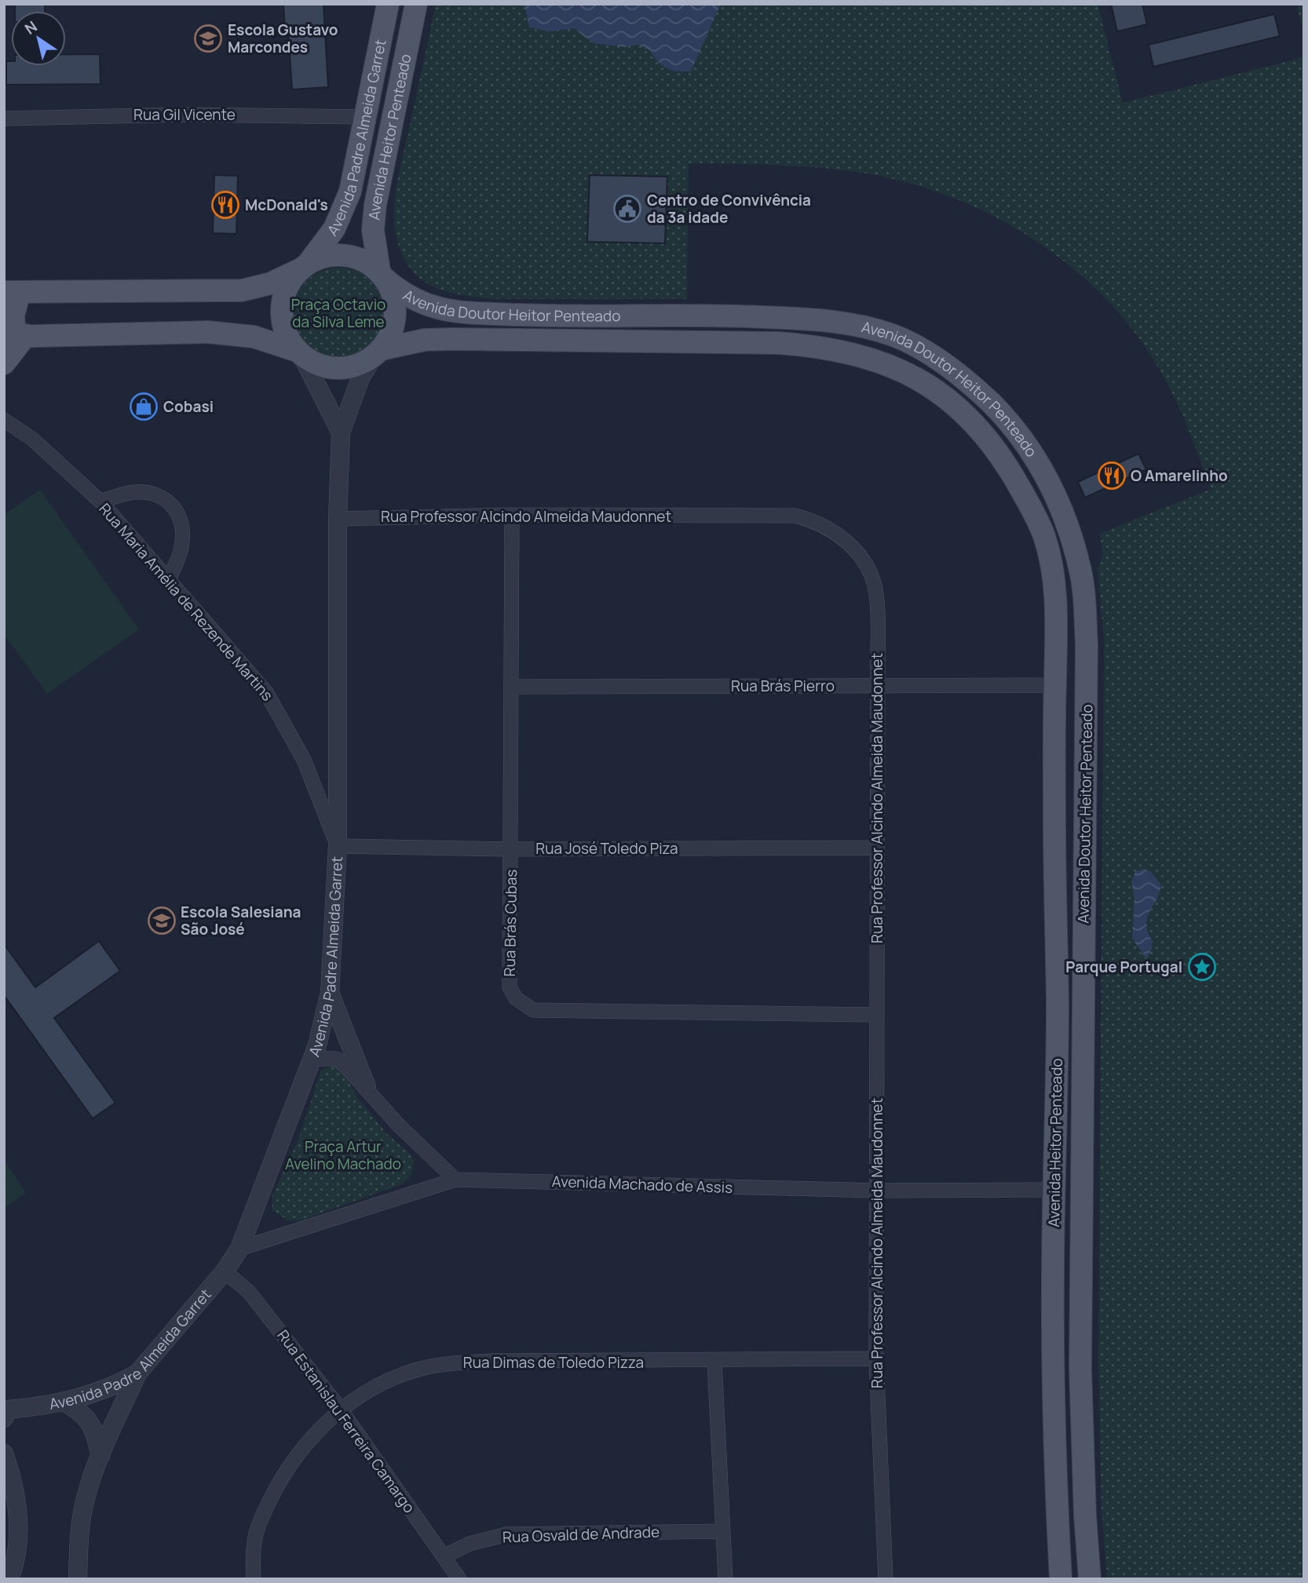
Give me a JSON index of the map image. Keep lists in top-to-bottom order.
{
  "streets": {
    "main road": ["Avenida Padre Almeida Garret", "Avenida Heitor Penteado", "Avenida Doutor Heitor Penteado"],
    "street": [
      "Rua Gil Vicente",
      "Rua Professor Alcindo Almeida Maudonnet",
      "Rua Maria Amélia de Rezende Martins",
      "Rua Brás Pierro",
      "Rua José Toledo Piza",
      "Rua Brás Cubas",
      "Avenida Machado de Assis",
      "Rua Dimas de Toledo Pizza",
      "Rua Estanislau Ferreira Camargo",
      "Rua Osvald de Andrade"
    ]
  },
  "crossings": [
    ["Rua Gil Vicente", "Avenida Padre Almeida Garret"],
    ["Avenida Padre Almeida Garret", "Avenida Heitor Penteado"],
    ["Avenida Padre Almeida Garret", "Avenida Doutor Heitor Penteado"],
    ["Avenida Padre Almeida Garret", "Rua Professor Alcindo Almeida Maudonnet"],
    ["Avenida Padre Almeida Garret", "Rua Maria Amélia de Rezende Martins"],
    ["Avenida Padre Almeida Garret", "Rua José Toledo Piza"],
    ["Avenida Padre Almeida Garret", "Avenida Machado de Assis"],
    ["Avenida Padre Almeida Garret", "Rua Estanislau Ferreira Camargo"],
    ["Avenida Heitor Penteado", "Avenida Doutor Heitor Penteado"],
    ["Avenida Heitor Penteado", "Rua Brás Pierro"],
    ["Avenida Heitor Penteado", "Avenida Machado de Assis"],
    ["Avenida Doutor Heitor Penteado", "Rua Brás Pierro"],
    ["Rua Professor Alcindo Almeida Maudonnet", "Rua Brás Pierro"],
    ["Rua Professor Alcindo Almeida Maudonnet", "Rua José Toledo Piza"],
    ["Rua Professor Alcindo Almeida Maudonnet", "Rua Brás Cubas"],
    ["Rua Professor Alcindo Almeida Maudonnet", "Avenida Machado de Assis"],
    ["Rua Professor Alcindo Almeida Maudonnet", "Rua Dimas de Toledo Pizza"],
    ["Rua Maria Amélia de Rezende Martins", "Rua José Toledo Piza"],
    ["Rua Brás Pierro", "Rua Brás Cubas"],
    ["Rua José Toledo Piza", "Rua Brás Cubas"],
    ["Rua Dimas de Toledo Pizza", "Rua Estanislau Ferreira Camargo"],
    ["Rua Estanislau Ferreira Camargo", "Rua Osvald de Andrade"]
  ],
  "parks": ["Praça Octavio da Silva Leme", "Praça Artur Avelino Machado"],
  "places": {
    "school or university": ["Escola Gustavo Marcondes", "Escola Salesiana São José"],
    "restaurant": ["McDonald's", "O Amarelinho"],
    "public building": ["Centro de Convivência da 3a idade"],
    "shop": ["Cobasi"],
    "place": ["Parque Portugal"]
  },
  "north": "top left"
}
